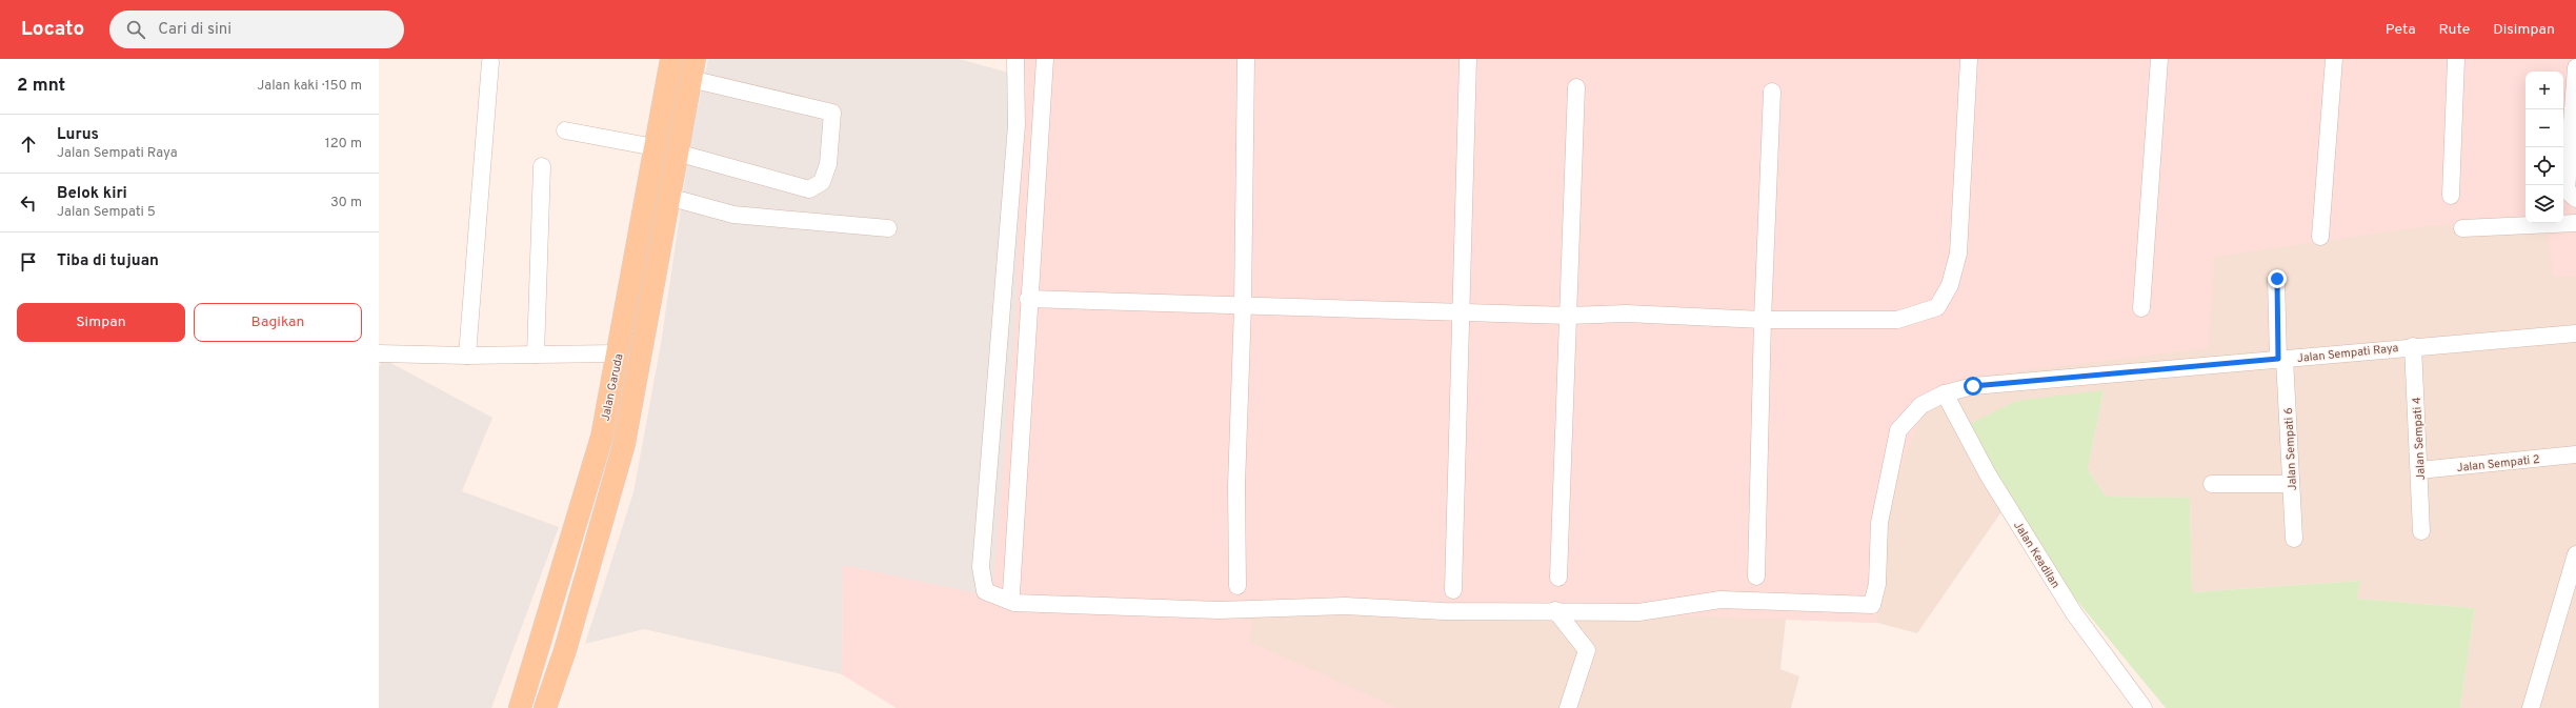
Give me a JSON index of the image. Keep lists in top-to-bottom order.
{
  "streets": {
    "main road": ["Jalan Garuda"],
    "street": [
      "Jalan Sempati Raya",
      "Jalan Sempati 4",
      "Jalan Sempati 6",
      "Jalan Sempati 2",
      "Jalan Keadilan"
    ]
  },
  "crossings": [
    ["Jalan Sempati Raya", "Jalan Sempati 4"],
    ["Jalan Sempati Raya", "Jalan Sempati 6"],
    ["Jalan Sempati Raya", "Jalan Keadilan"],
    ["Jalan Sempati 4", "Jalan Sempati 2"]
  ],
  "page": {
    "header": "Locato",
    "search": "Cari di sini",
    "nav": ["Peta", "Rute", "Disimpan"],
    "heading": ["2 mnt", "Jalan kaki · 150 m"],
    "map_buttons": ["+", "−"],
    "list": [
      ["Lurus", "Jalan Sempati Raya", "120 m"],
      ["Belok kiri", "Jalan Sempati 5", "30 m"],
      "Tiba di tujuan"
    ],
    "buttons": ["Simpan", "Bagikan"]
  }
}
